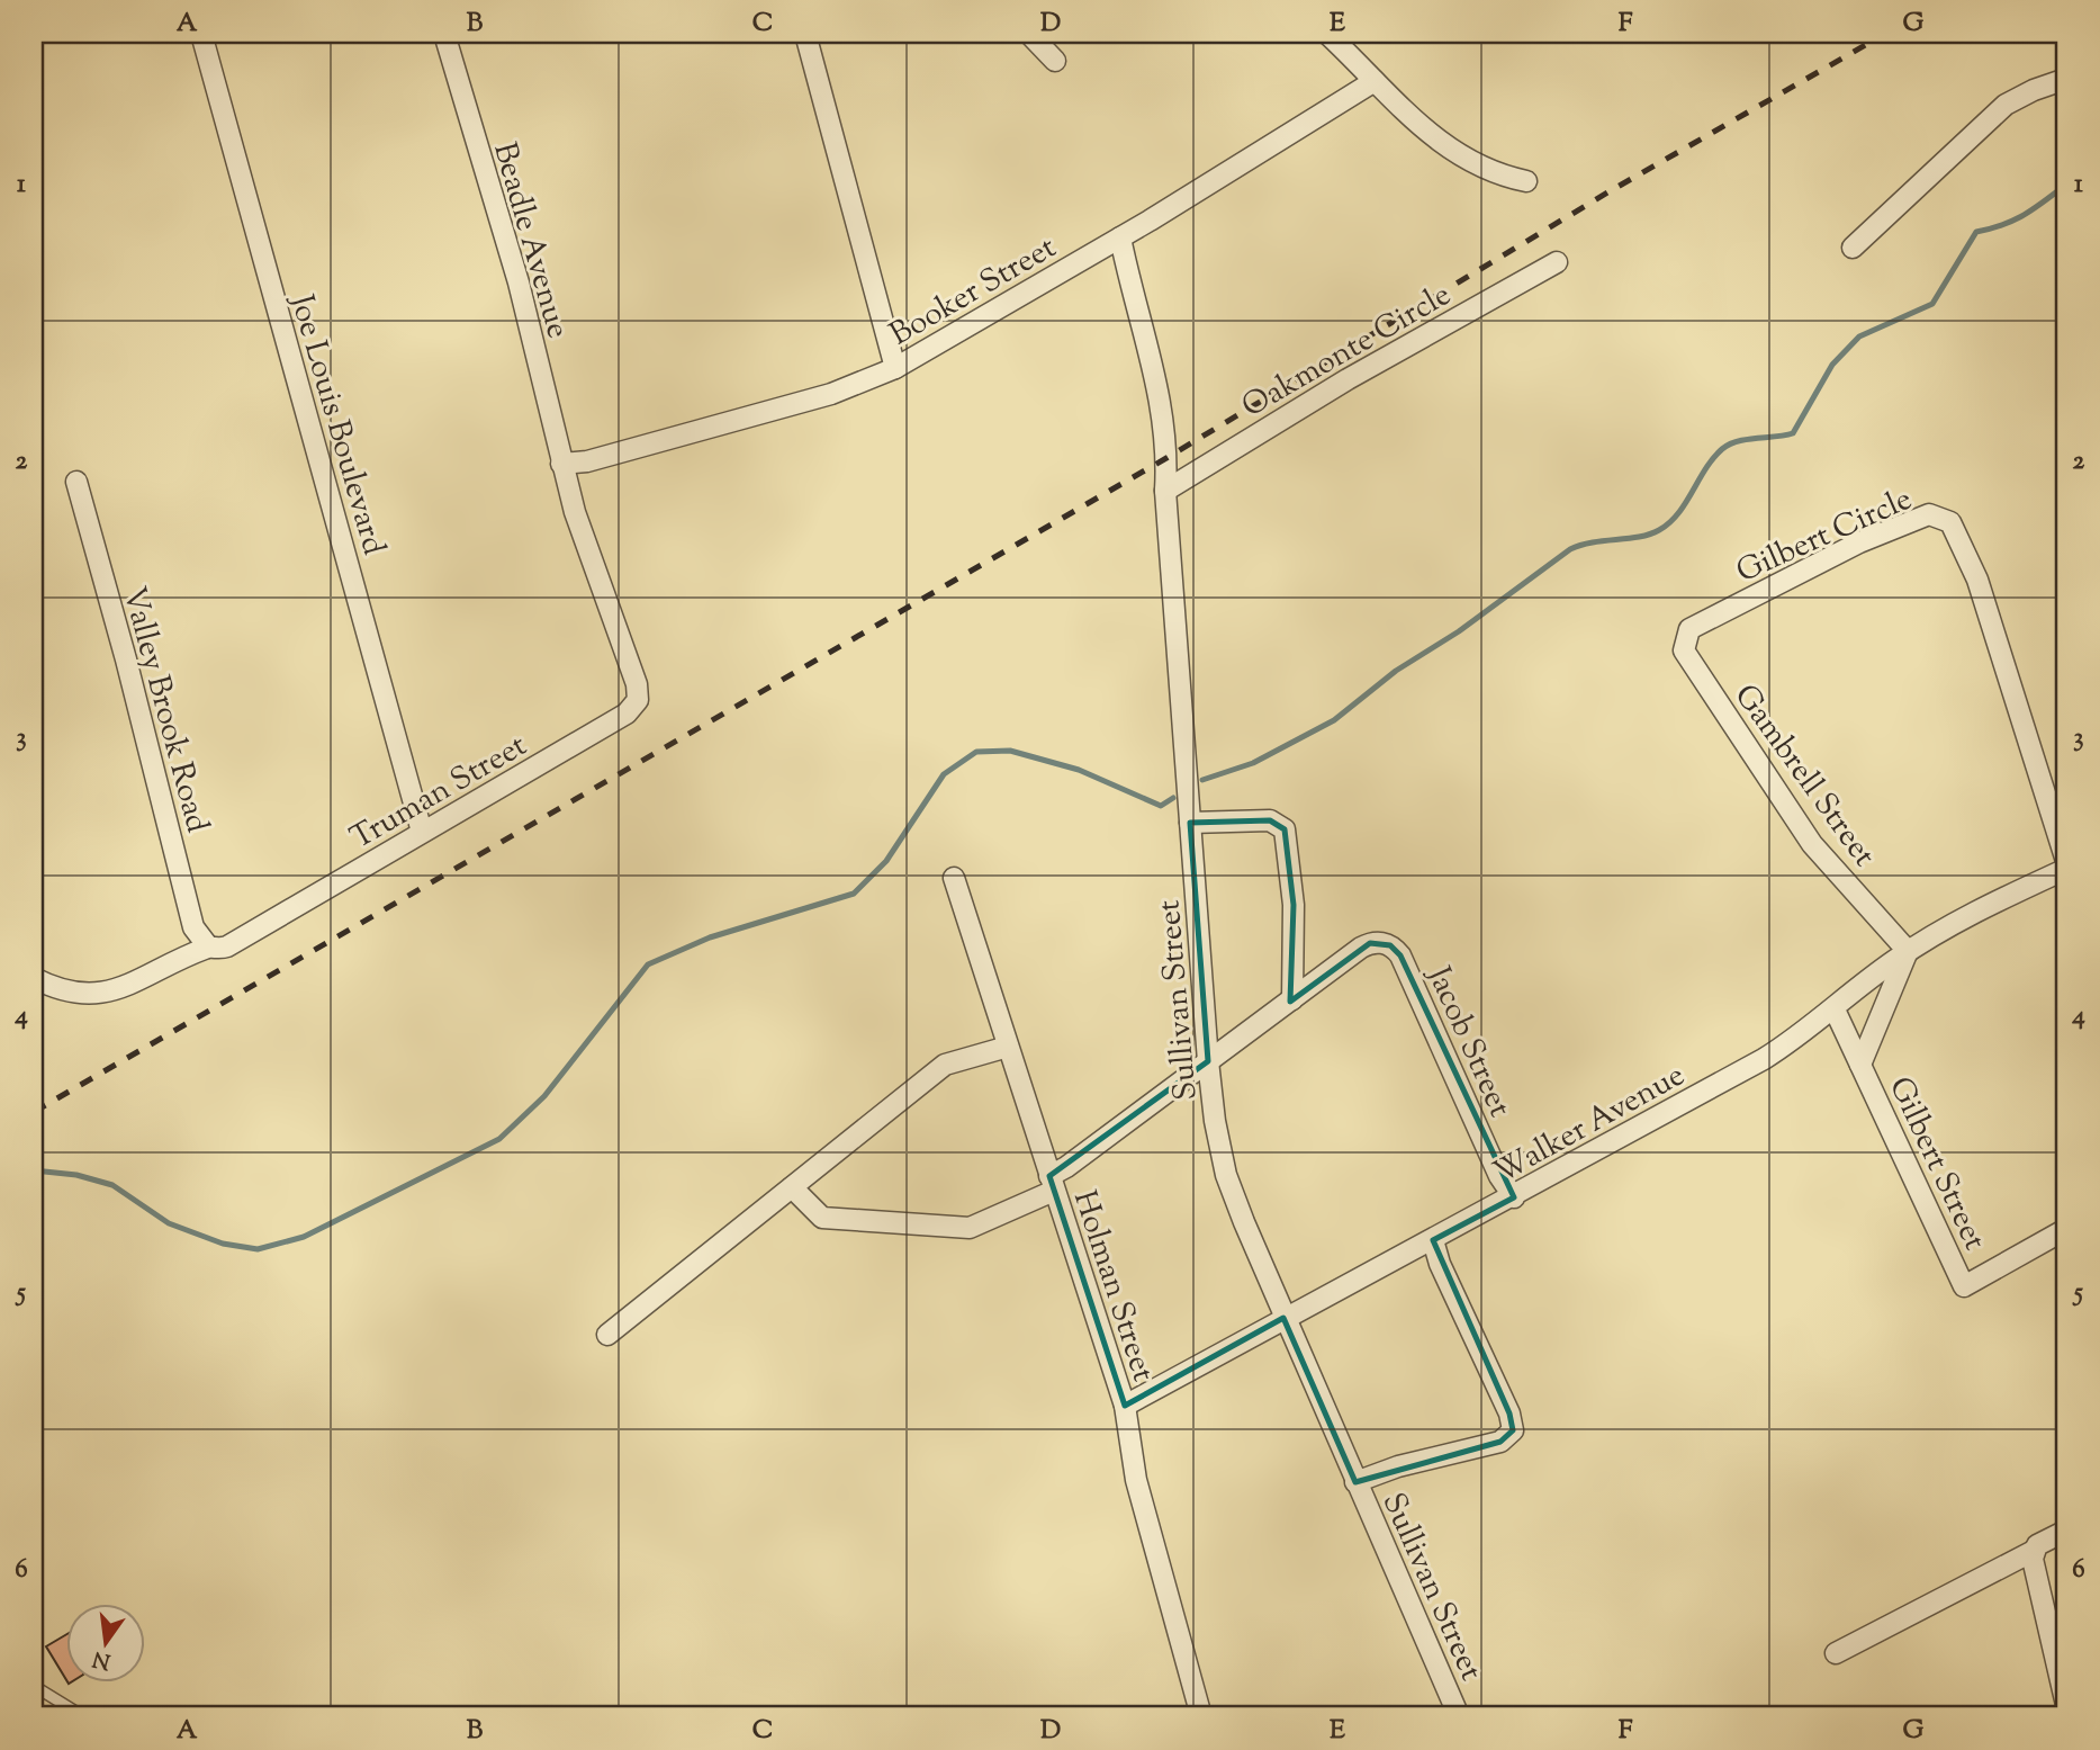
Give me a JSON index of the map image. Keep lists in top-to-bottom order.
{
  "streets": {
    "street": [
      "Beadle Avenue",
      "Booker Street",
      "Oakmonte Circle",
      "Joe Louis Boulevard",
      "Gilbert Circle",
      "Valley Brook Road",
      "Gambrell Street",
      "Truman Street",
      "Sullivan Street",
      "Jacob Street",
      "Walker Avenue",
      "Gilbert Street",
      "Holman Street"
    ]
  },
  "crossings": [
    ["Beadle Avenue", "Booker Street"],
    ["Beadle Avenue", "Truman Street"],
    ["Booker Street", "Truman Street"],
    ["Booker Street", "Sullivan Street"],
    ["Oakmonte Circle", "Sullivan Street"],
    ["Joe Louis Boulevard", "Truman Street"],
    ["Gilbert Circle", "Gambrell Street"],
    ["Valley Brook Road", "Truman Street"],
    ["Gambrell Street", "Walker Avenue"],
    ["Sullivan Street", "Walker Avenue"],
    ["Jacob Street", "Walker Avenue"],
    ["Walker Avenue", "Gilbert Street"],
    ["Walker Avenue", "Holman Street"]
  ],
  "north": "bottom",
  "grid": {
    "columns": [
      "A",
      "B",
      "C",
      "D",
      "E",
      "F",
      "G"
    ],
    "rows": [
      "1",
      "2",
      "3",
      "4",
      "5",
      "6"
    ]
  }
}
